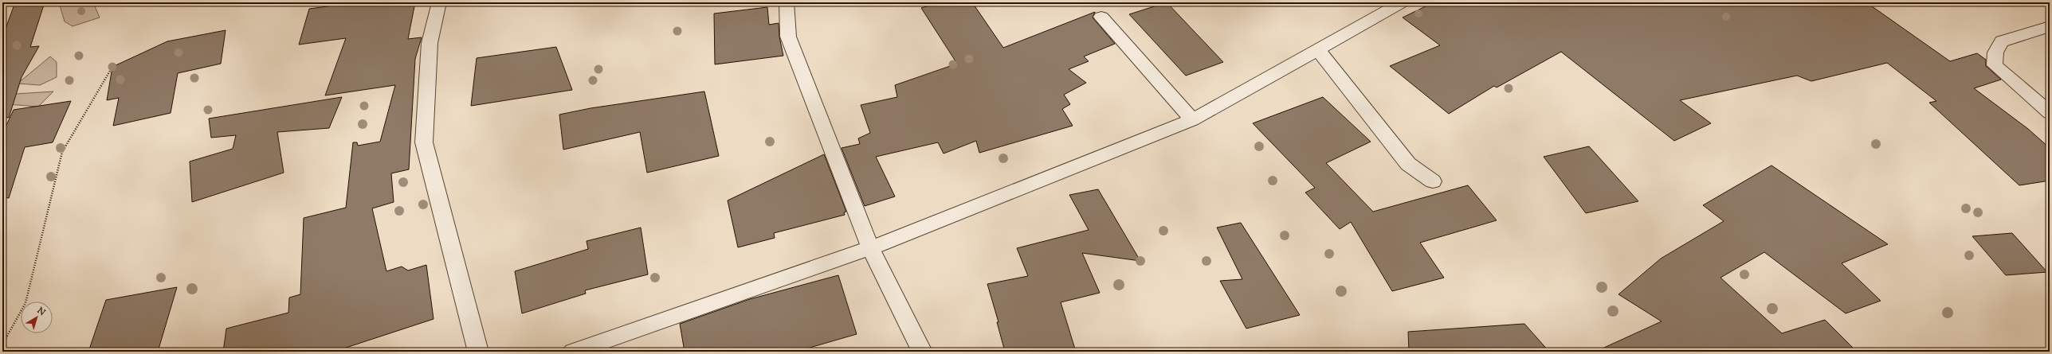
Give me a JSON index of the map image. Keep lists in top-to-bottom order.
{
  "north": "top right"
}
